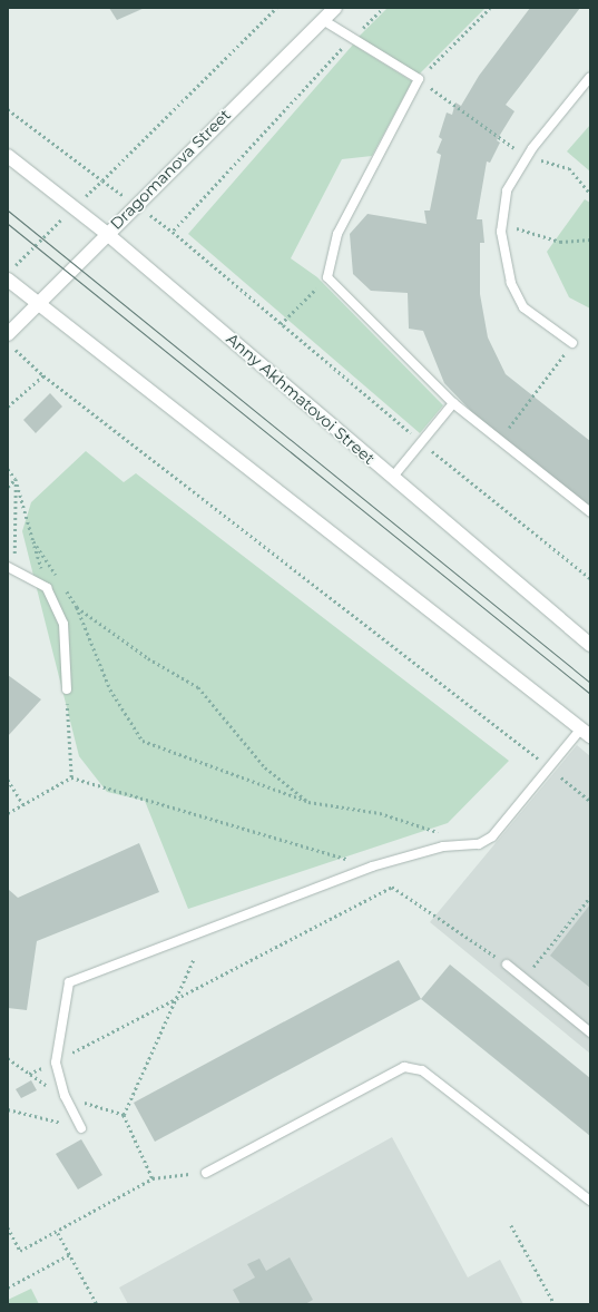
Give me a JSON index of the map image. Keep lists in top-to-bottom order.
{
  "streets": {
    "main road": ["Dragomanova Street", "Anny Akhmatovoi Street"]
  },
  "crossings": [
    ["Dragomanova Street", "Anny Akhmatovoi Street"]
  ]
}
